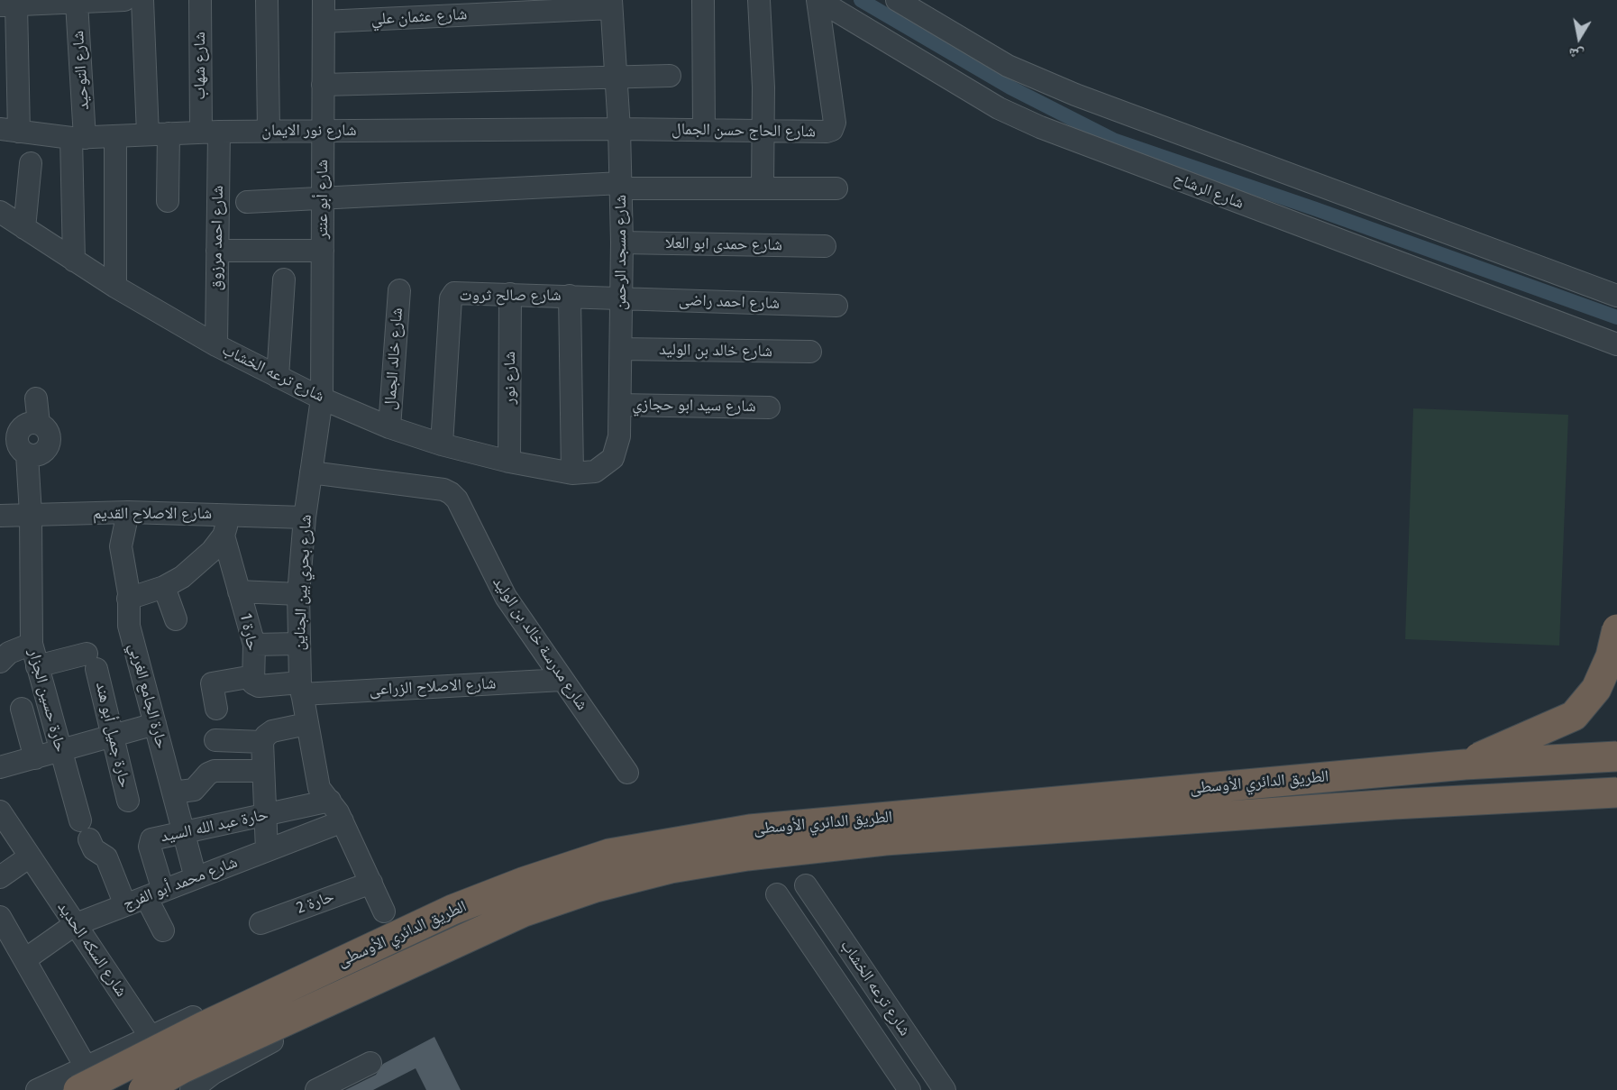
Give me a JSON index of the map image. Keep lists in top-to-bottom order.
{
  "streets": {
    "highway": ["الطريق الدائري الأوسطى"],
    "street": [
      "شارع عثمان علي",
      "شارع شهاب",
      "شارع التوحيد",
      "شارع نور الايمان",
      "شارع الحاج حسن الجمال",
      "شارع الرشاح",
      "شارع أبو عنتر",
      "شارع احمد مرزوق",
      "شارع حمدى ابو العلا",
      "شارع مسجد الرحمن",
      "شارع صالح ثروت",
      "شارع احمد راضى",
      "شارع خالد بن الوليد",
      "شارع خالد الجمال",
      "شارع ترعه الخشاب",
      "شارع نور",
      "شارع سيد ابو حجازي",
      "شارع الاصلاح القديم",
      "شارع بحري بين الجناين",
      "حارة 1",
      "شارع مدرسة خالد بن الوليد",
      "شارع الاصلاح الزراعى",
      "حارة الجامع الغربي",
      "حارة حسين الجزار",
      "حارة جميل أبو هند",
      "حارة عبد الله السيد",
      "شارع محمد أبو الفرج",
      "حارة 2",
      "شارع السكه الحديد"
    ]
  },
  "crossings": [
    ["شارع عثمان علي", "شارع أبو عنتر"],
    ["شارع عثمان علي", "شارع مسجد الرحمن"],
    ["شارع شهاب", "شارع نور الايمان"],
    ["شارع شهاب", "شارع احمد مرزوق"],
    ["شارع التوحيد", "شارع نور الايمان"],
    ["شارع التوحيد", "شارع ترعه الخشاب"],
    ["شارع نور الايمان", "شارع الحاج حسن الجمال"],
    ["شارع نور الايمان", "شارع أبو عنتر"],
    ["شارع نور الايمان", "شارع احمد مرزوق"],
    ["شارع نور الايمان", "شارع مسجد الرحمن"],
    ["شارع الحاج حسن الجمال", "شارع الرشاح"],
    ["شارع الحاج حسن الجمال", "شارع مسجد الرحمن"],
    ["شارع أبو عنتر", "شارع ترعه الخشاب"],
    ["شارع أبو عنتر", "شارع بحري بين الجناين"],
    ["شارع احمد مرزوق", "شارع ترعه الخشاب"],
    ["شارع حمدى ابو العلا", "شارع مسجد الرحمن"],
    ["شارع مسجد الرحمن", "شارع صالح ثروت"],
    ["شارع مسجد الرحمن", "شارع احمد راضى"],
    ["شارع مسجد الرحمن", "شارع خالد بن الوليد"],
    ["شارع مسجد الرحمن", "شارع ترعه الخشاب"],
    ["شارع مسجد الرحمن", "شارع سيد ابو حجازي"],
    ["شارع صالح ثروت", "شارع احمد راضى"],
    ["شارع صالح ثروت", "شارع ترعه الخشاب"],
    ["شارع صالح ثروت", "شارع نور"],
    ["شارع خالد الجمال", "شارع ترعه الخشاب"],
    ["شارع ترعه الخشاب", "شارع نور"],
    ["شارع ترعه الخشاب", "شارع بحري بين الجناين"],
    ["شارع الاصلاح القديم", "شارع بحري بين الجناين"],
    ["شارع الاصلاح القديم", "حارة الجامع الغربي"],
    ["شارع الاصلاح القديم", "حارة حسين الجزار"],
    ["شارع بحري بين الجناين", "شارع مدرسة خالد بن الوليد"],
    ["شارع بحري بين الجناين", "شارع الاصلاح الزراعى"],
    ["شارع بحري بين الجناين", "حارة عبد الله السيد"],
    ["شارع بحري بين الجناين", "شارع محمد أبو الفرج"],
    ["شارع بحري بين الجناين", "حارة 2"],
    ["شارع مدرسة خالد بن الوليد", "شارع الاصلاح الزراعى"],
    ["حارة الجامع الغربي", "حارة عبد الله السيد"],
    ["حارة الجامع الغربي", "شارع محمد أبو الفرج"],
    ["حارة حسين الجزار", "حارة جميل أبو هند"],
    ["حارة عبد الله السيد", "شارع محمد أبو الفرج"],
    ["شارع محمد أبو الفرج", "شارع السكه الحديد"]
  ],
  "north": "bottom"
}
